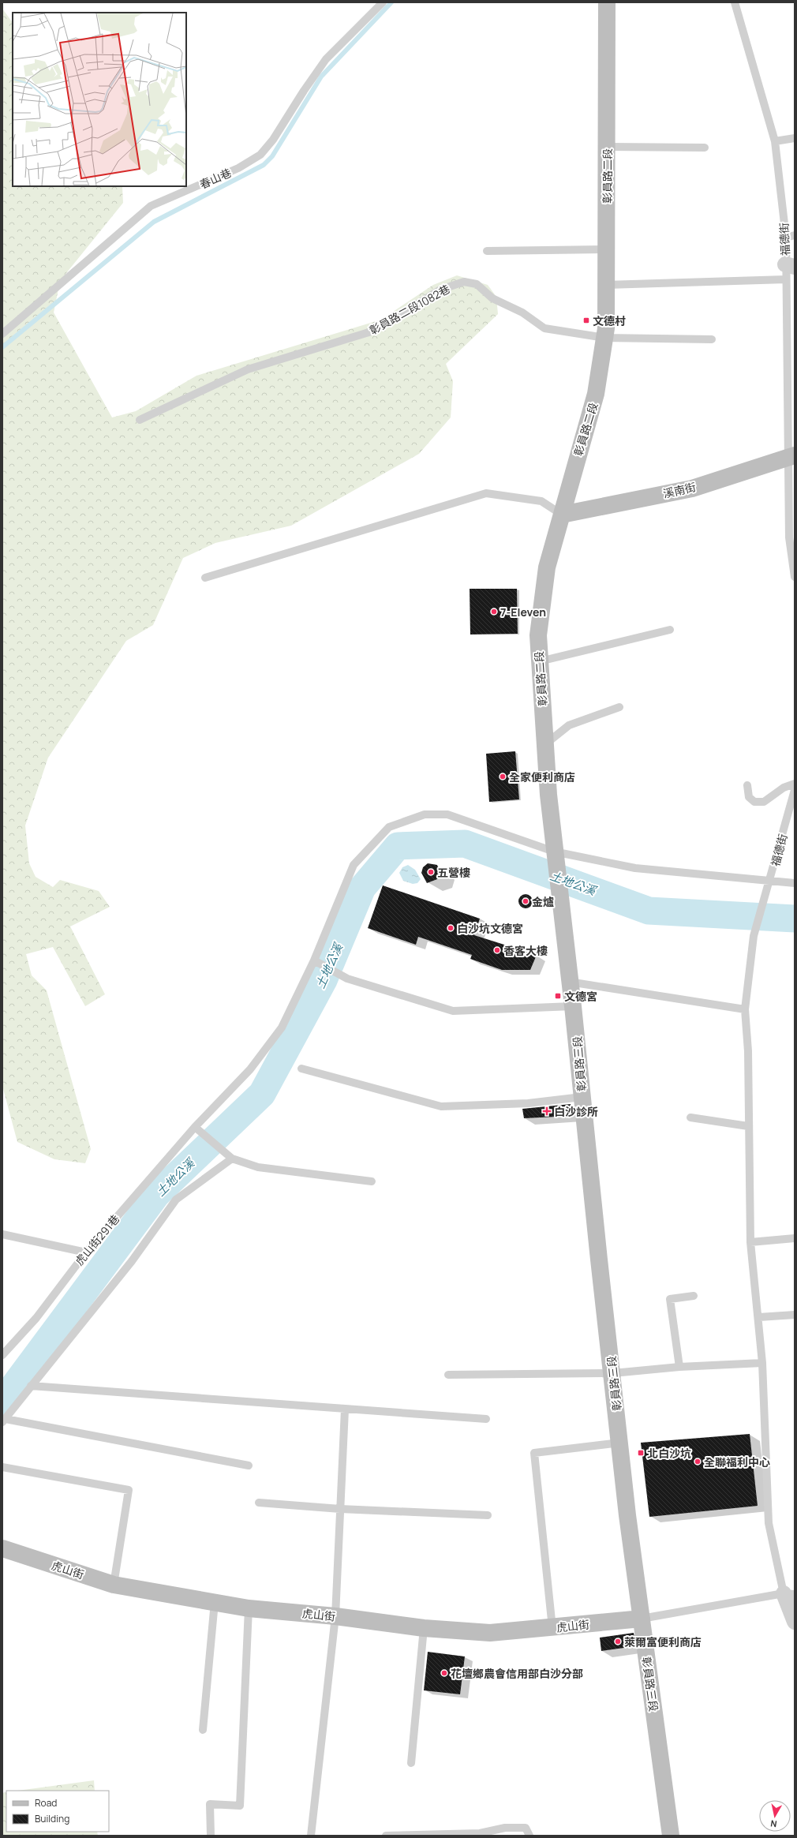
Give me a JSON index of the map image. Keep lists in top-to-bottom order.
{
  "streets": {
    "main road": [
      "彰員路二段",
      "溪南街",
      "彰員路三段",
      "虎山街"
    ],
    "lane": [
      "春山巷",
      "福德街",
      "彰員路二段1082巷",
      "虎山街291巷"
    ]
  },
  "crossings": [
    ["彰員路二段", "彰員路二段1082巷"],
    ["彰員路二段", "溪南街"],
    ["彰員路二段", "彰員路三段"],
    ["彰員路二段", "虎山街291巷"],
    ["福德街", "溪南街"],
    ["福德街", "虎山街291巷"],
    ["彰員路三段", "虎山街"]
  ],
  "water": ["土地公溪"],
  "places": {
    "transit": ["文德村", "文德宮", "北白沙坑"],
    "other": [
      "7-Eleven",
      "全家便利商店",
      "五營樓",
      "金爐",
      "白沙坑文德宮",
      "香客大樓",
      "全聯福利中心",
      "萊爾富便利商店",
      "花壇鄉農會信用部白沙分部"
    ],
    "health": ["白沙診所"]
  },
  "legend": ["Road", "Building"],
  "north": "bottom"
}
